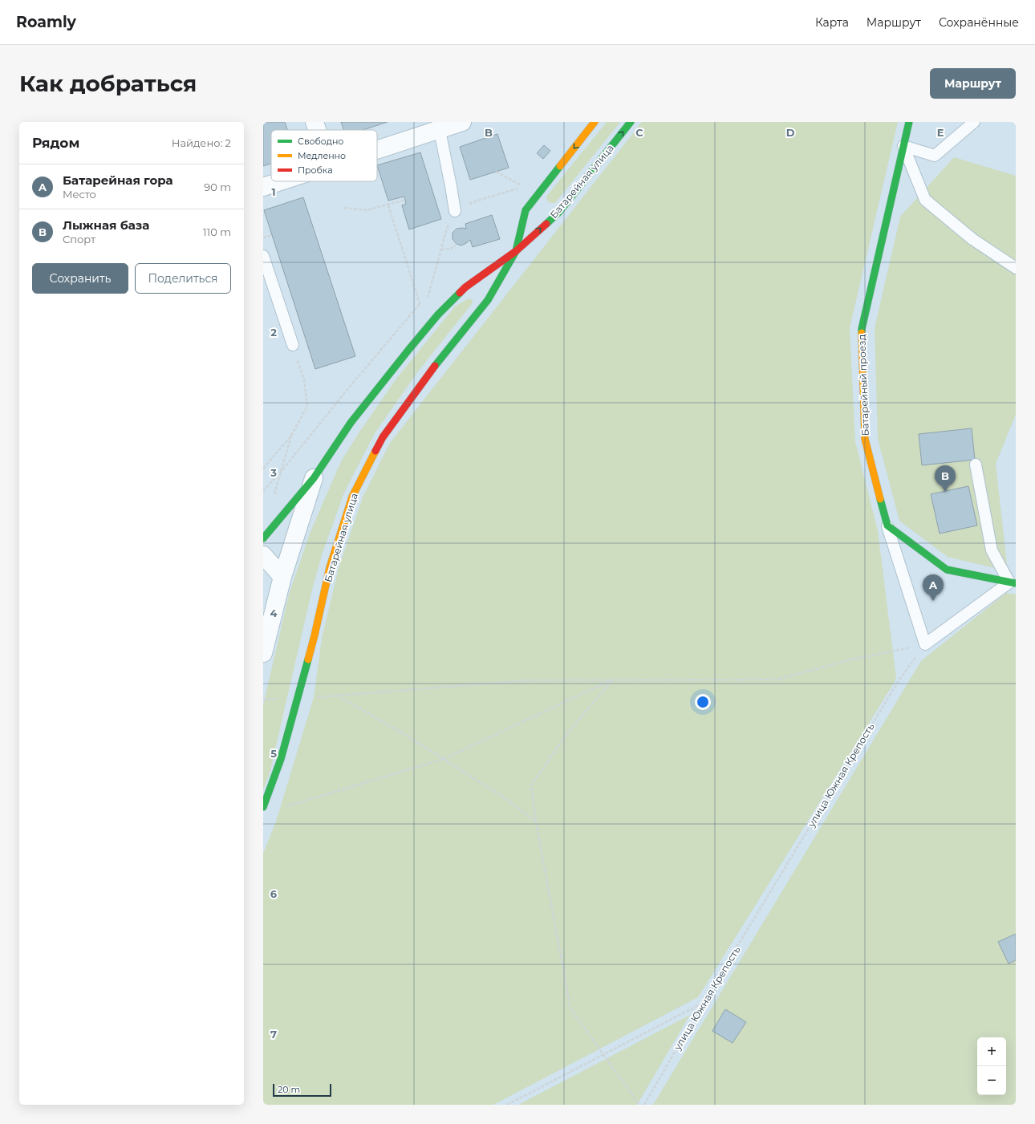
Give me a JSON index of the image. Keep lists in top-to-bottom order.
{
  "streets": {
    "street": ["Батарейная улица", "Батарейный проезд"],
    "path": ["улица Южная Крепость"]
  },
  "crossings": [
    ["Батарейный проезд", "улица Южная Крепость"]
  ],
  "legend": ["Свободно", "Медленно", "Пробка"],
  "scale_bar": "20 m",
  "page": {
    "header": "Roamly",
    "nav": ["Карта", "Маршрут", "Сохранённые"],
    "buttons": [
      "Маршрут",
      ["Сохранить", "Поделиться"]
    ],
    "title": "Как добраться",
    "heading": ["Рядом", "Найдено: 2"],
    "list": [
      {
        "mark": "A",
        "name": "Батарейная гора",
        "note": "Место",
        "value": "90 m"
      },
      {
        "mark": "B",
        "name": "Лыжная база",
        "note": "Спорт",
        "value": "110 m"
      }
    ],
    "pins": ["B", "A"],
    "map_buttons": ["+", "−"],
    "scale": "20 m"
  },
  "grid": {
    "columns": [
      "B",
      "C",
      "D",
      "E"
    ],
    "rows": [
      "1",
      "2",
      "3",
      "4",
      "5",
      "6",
      "7"
    ]
  }
}
